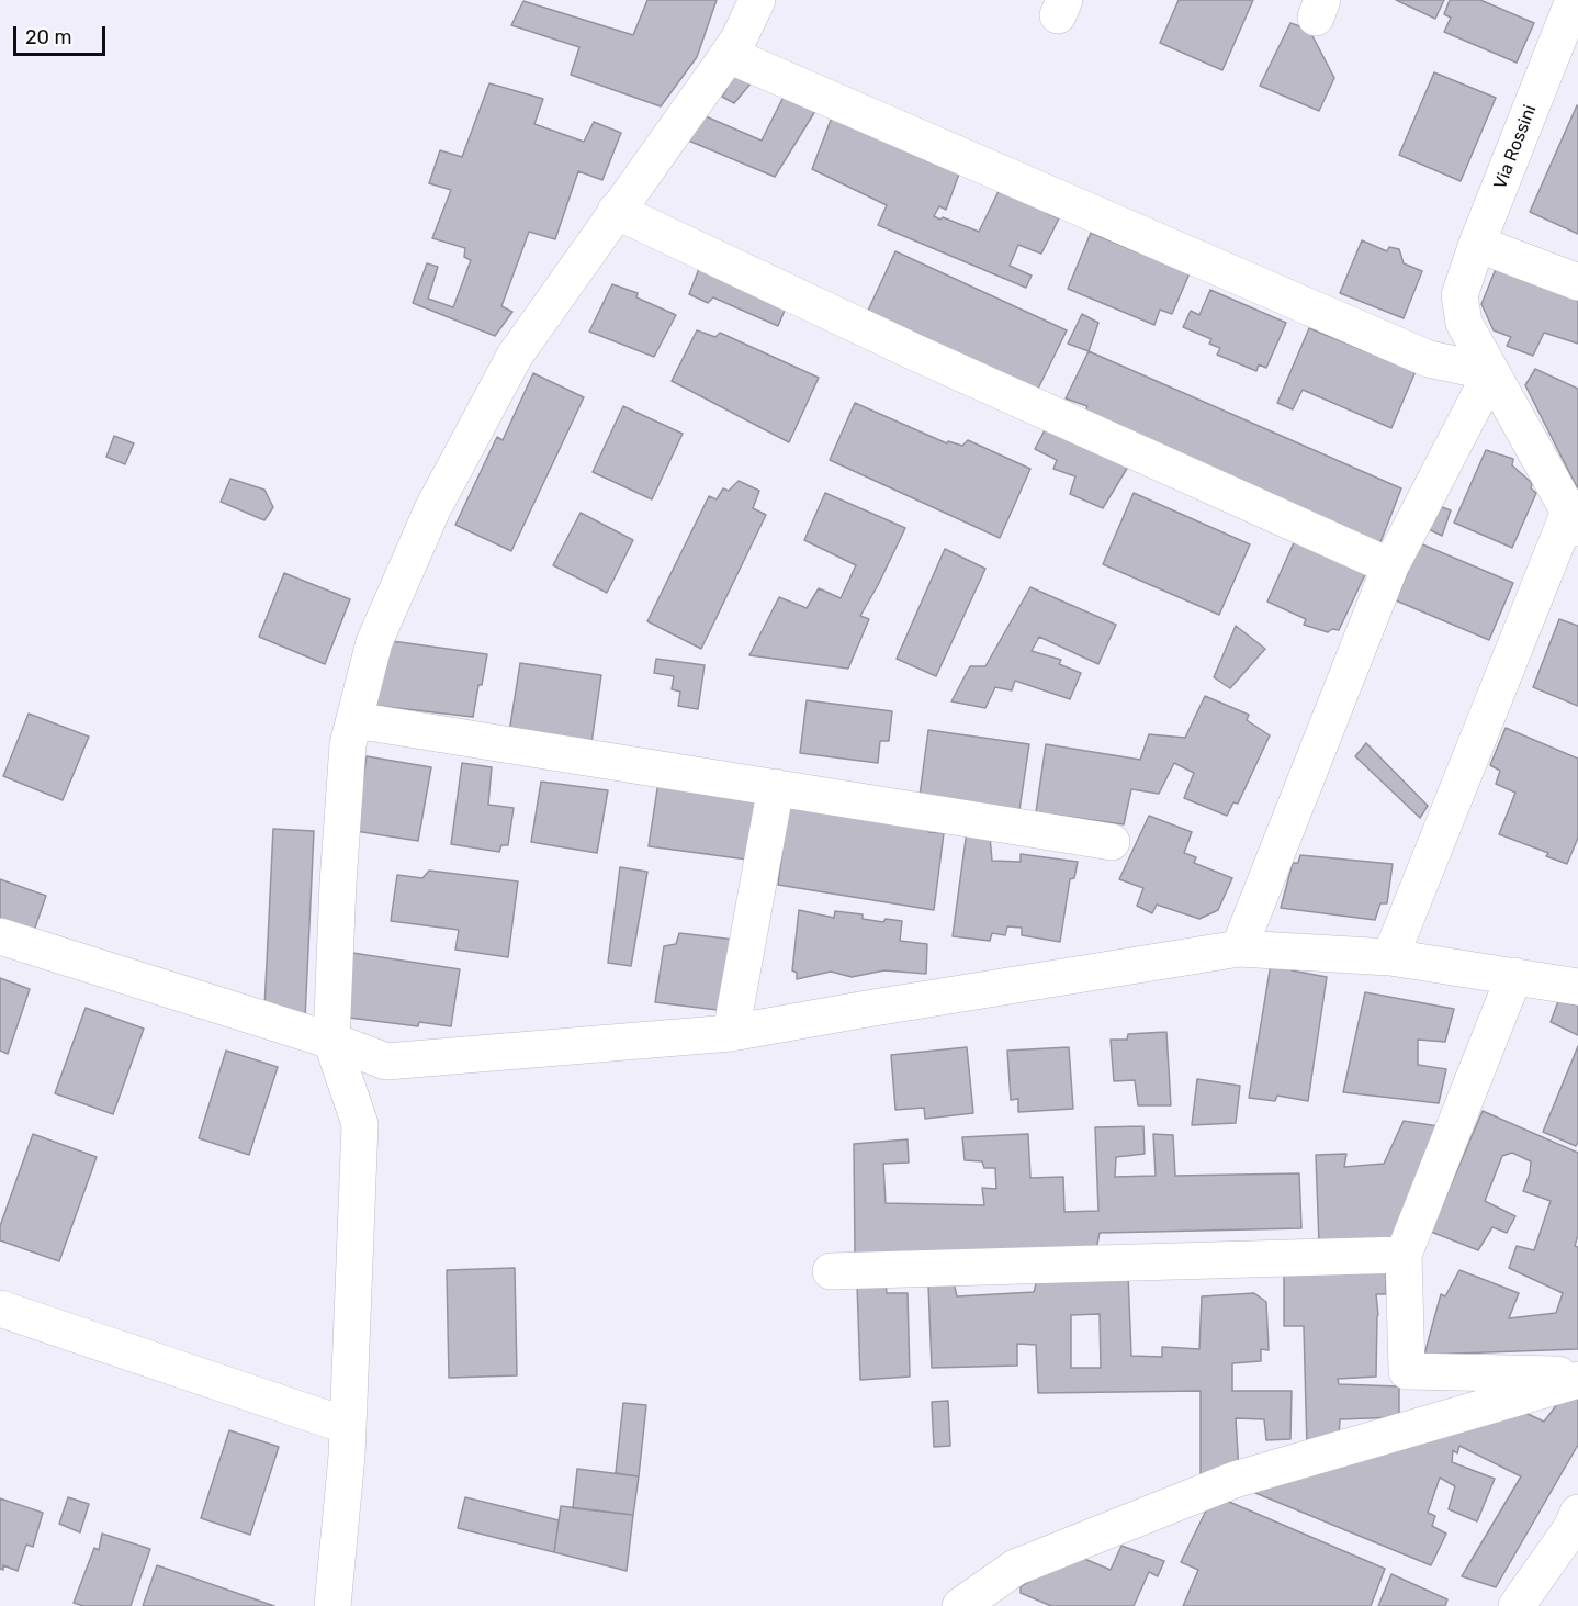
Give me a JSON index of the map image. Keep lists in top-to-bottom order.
{
  "streets": {
    "street": ["Via Rossini"]
  },
  "scale_bar": "20 m"
}
